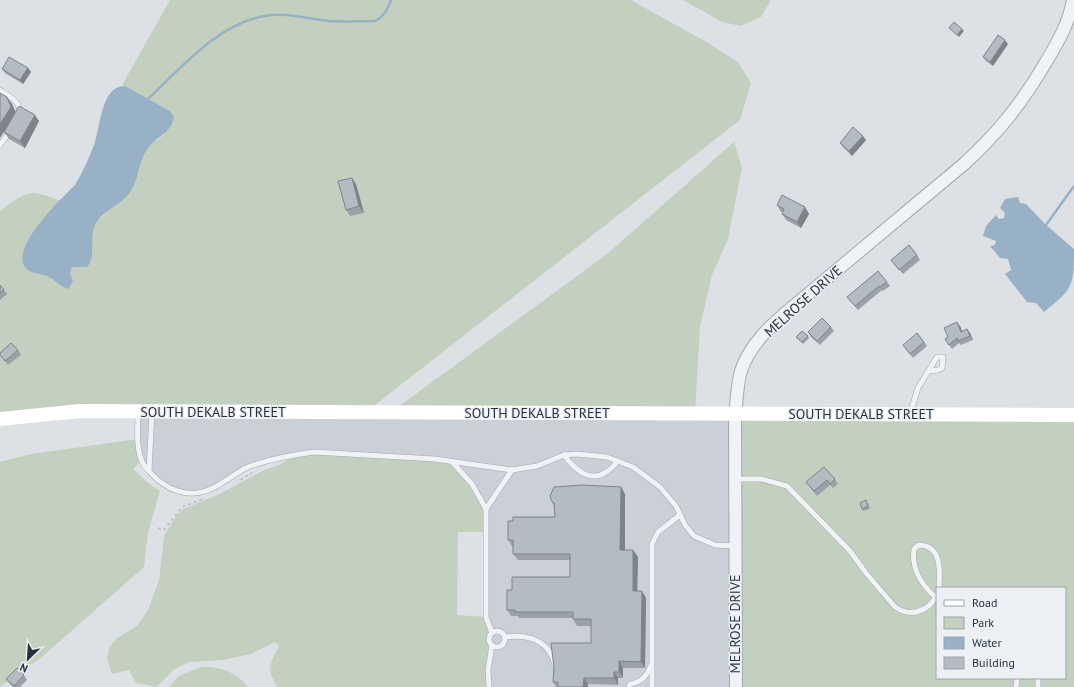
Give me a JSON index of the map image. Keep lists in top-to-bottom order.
{
  "streets": {
    "main road": ["SOUTH DEKALB STREET"],
    "street": ["MELROSE DRIVE"]
  },
  "crossings": [
    ["MELROSE DRIVE", "SOUTH DEKALB STREET"]
  ],
  "legend": [
    "Road",
    "Park",
    "Water",
    "Building"
  ],
  "north": "bottom left"
}
